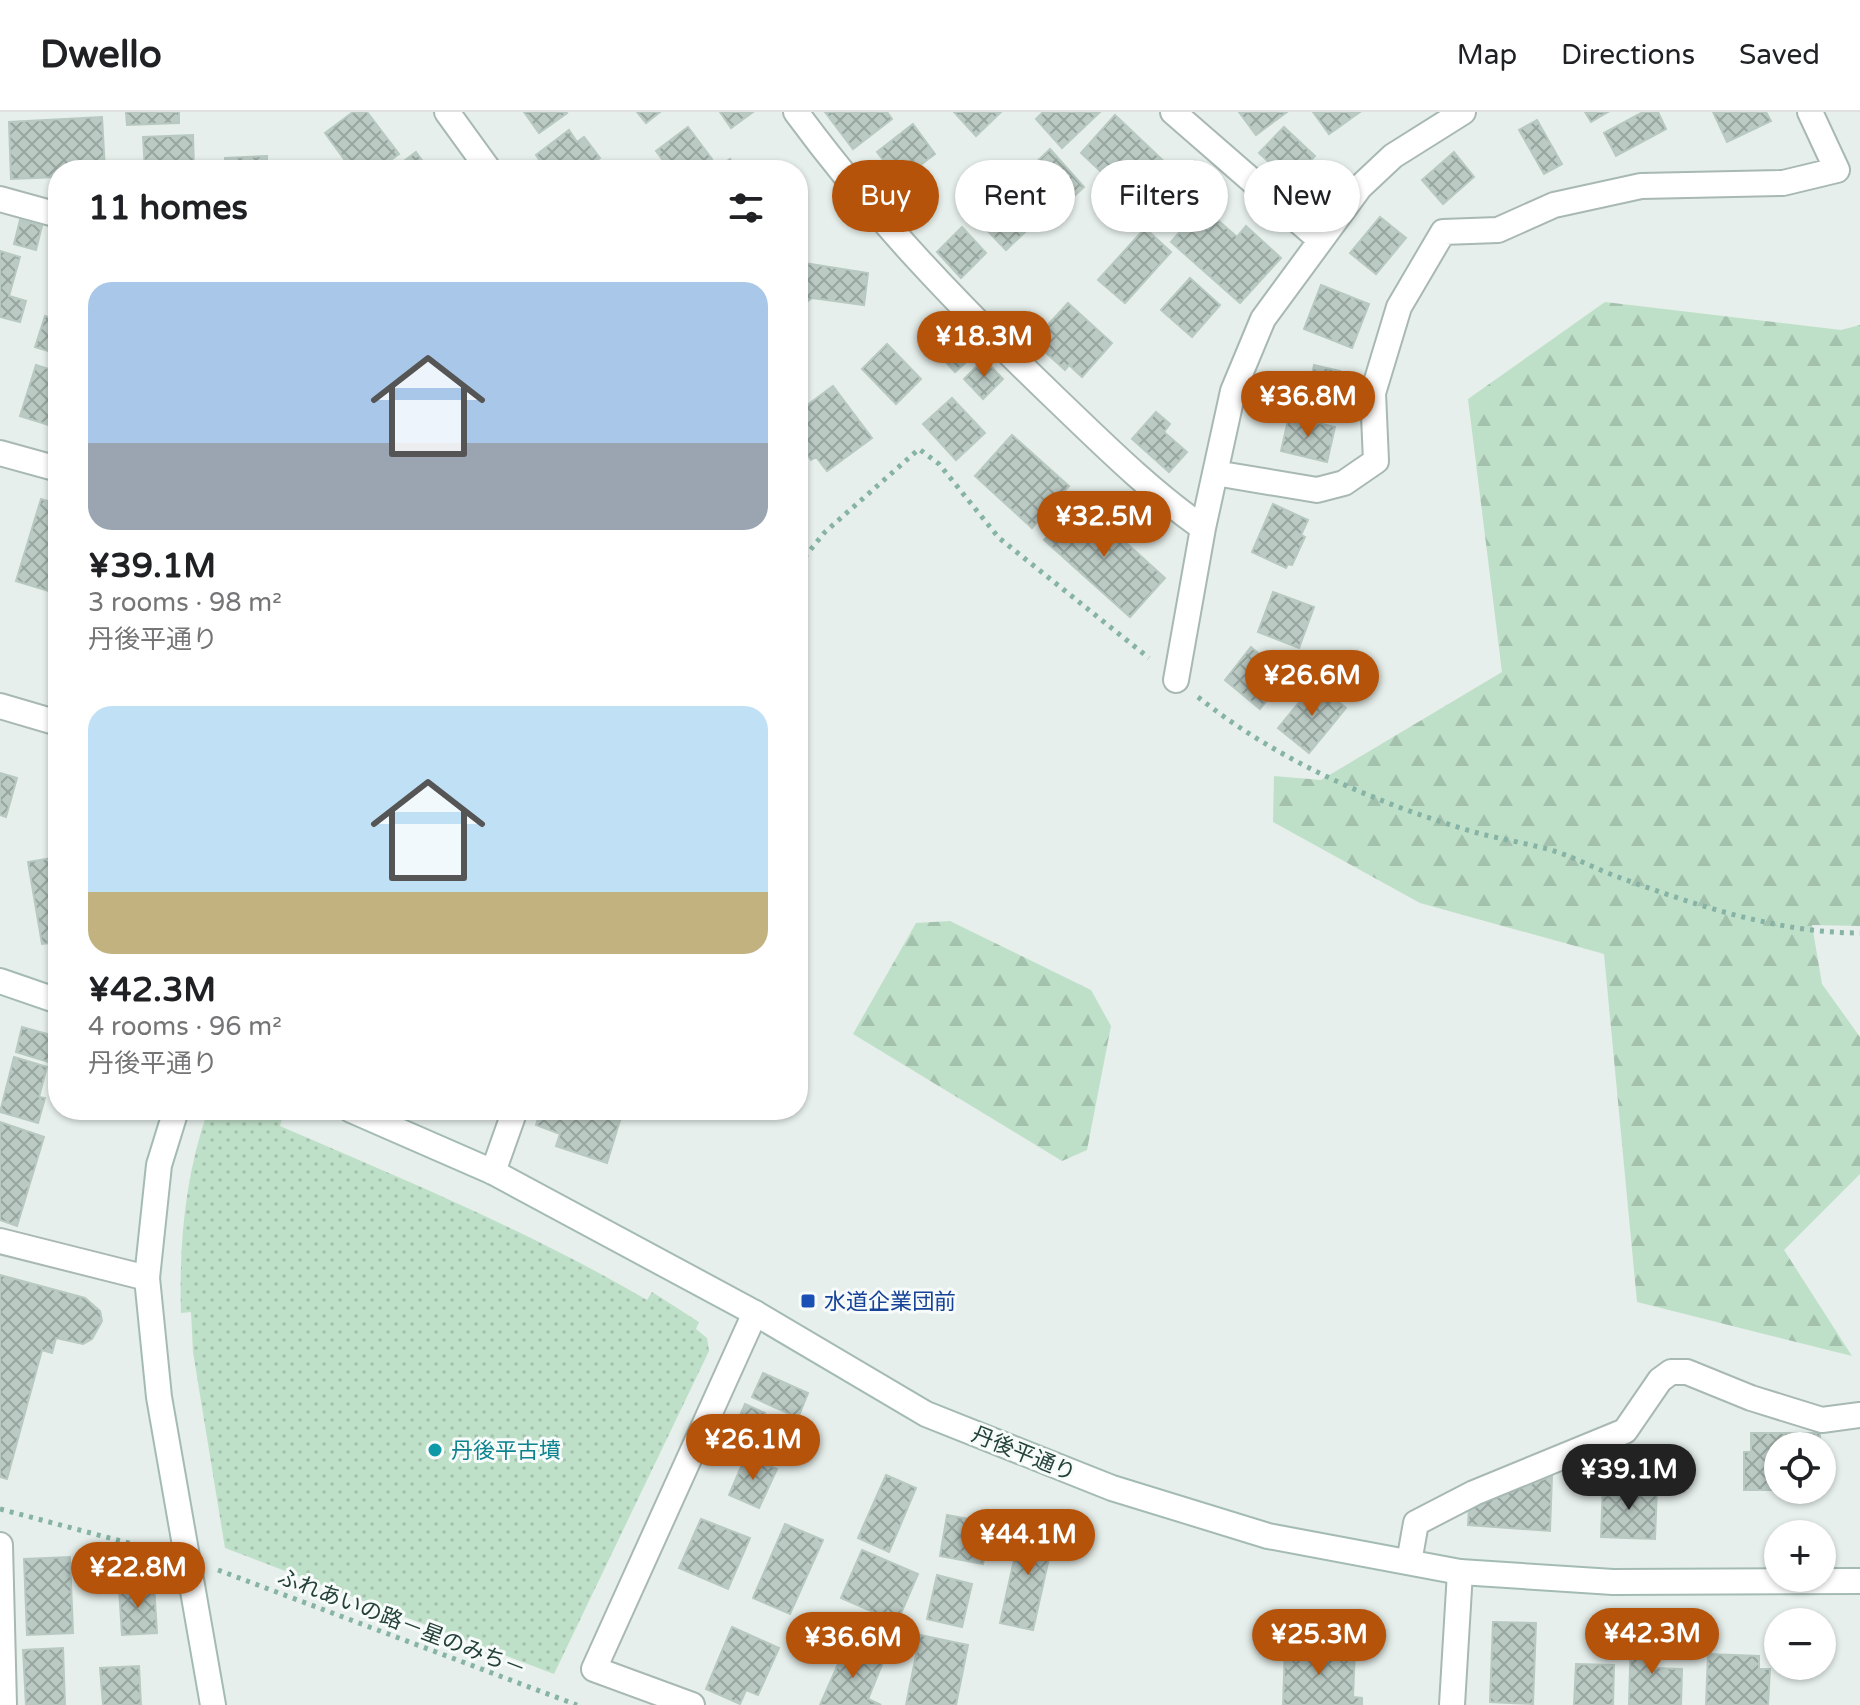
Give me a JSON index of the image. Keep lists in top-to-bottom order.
{
  "streets": {
    "street": ["丹後平通り"],
    "path": ["ふれあいの路－星のみち－"]
  },
  "places": {
    "transit": ["水道企業団前"],
    "other": ["丹後平古墳"]
  },
  "page": {
    "header": "Dwello",
    "nav": ["Map", "Directions", "Saved"],
    "chip": [
      "Buy",
      "Rent",
      "Filters",
      "New"
    ],
    "heading": "11 homes",
    "list": [
      {
        "name": "¥39.1M",
        "note": "3 rooms · 98 m² · 丹後平通り"
      },
      {
        "name": "¥42.3M",
        "note": "4 rooms · 96 m² · 丹後平通り"
      }
    ],
    "price": [
      "¥18.3M",
      "¥36.8M",
      "¥32.5M",
      "¥26.6M",
      "¥26.1M",
      "¥39.1M",
      "¥44.1M",
      "¥22.8M",
      "¥42.3M",
      "¥25.3M",
      "¥36.6M"
    ],
    "map_buttons": ["+", "−"]
  }
}
